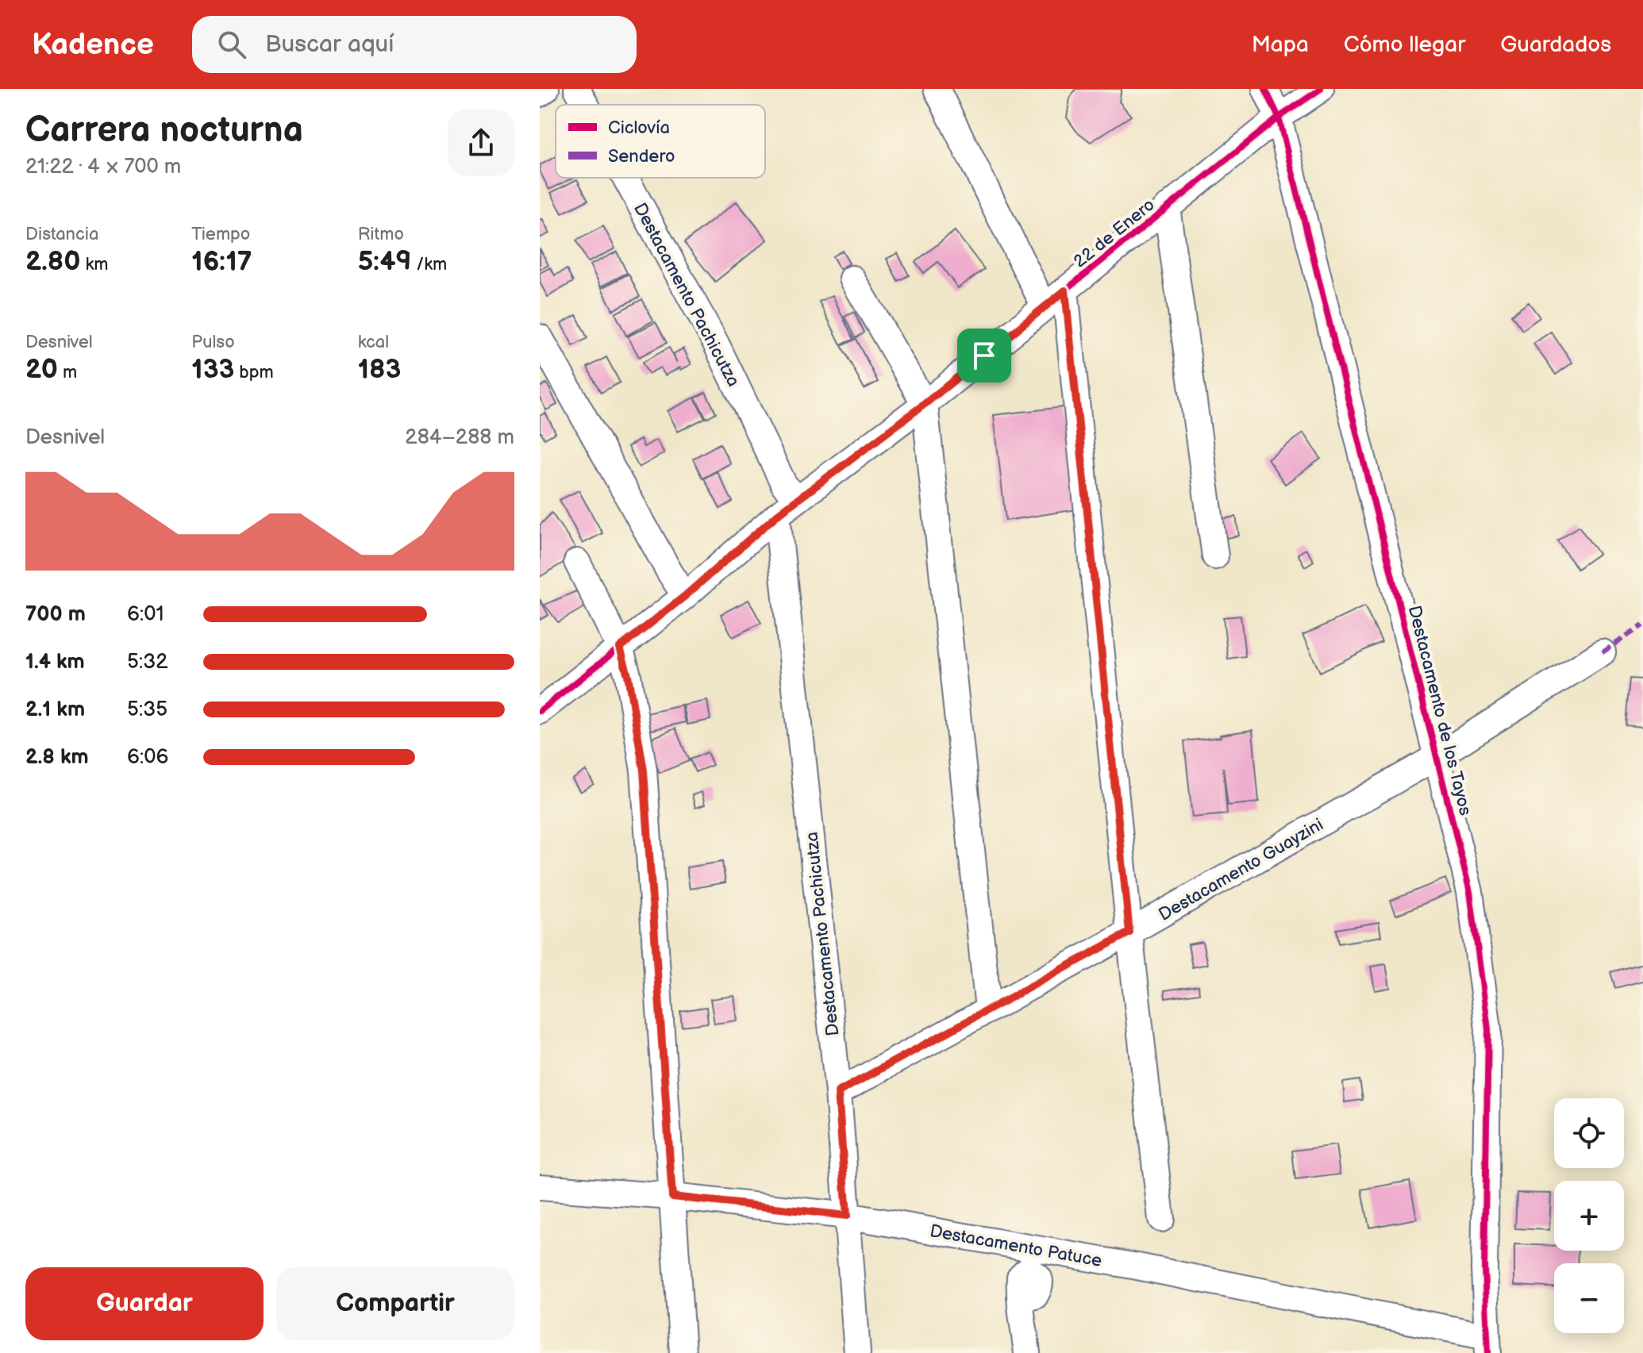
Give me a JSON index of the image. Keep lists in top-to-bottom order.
{
  "streets": {
    "street": [
      "22 de Enero",
      "Destacamento Pachicutza",
      "Destacamento de los Tayos",
      "Destacamento Guayzini",
      "Destacamento Patuce"
    ]
  },
  "crossings": [
    ["22 de Enero", "Destacamento Pachicutza"],
    ["22 de Enero", "Destacamento de los Tayos"],
    ["Destacamento Pachicutza", "Destacamento Guayzini"],
    ["Destacamento Pachicutza", "Destacamento Patuce"],
    ["Destacamento de los Tayos", "Destacamento Guayzini"],
    ["Destacamento de los Tayos", "Destacamento Patuce"]
  ],
  "legend": ["Ciclovía", "Sendero"],
  "page": {
    "header": "Kadence",
    "search": "Buscar aquí",
    "nav": ["Mapa", "Cómo llegar", "Guardados"],
    "heading": ["Carrera nocturna", "21:22 · 4 × 700 m"],
    "stats": [
      ["Distancia", "2.80 km"],
      ["Tiempo", "16:17"],
      ["Ritmo", "5:49 /km"],
      ["Desnivel", "20 m"],
      ["Pulso", "133 bpm"],
      ["kcal", "183"]
    ],
    "chart": ["Desnivel", "284–288 m"],
    "list": [
      {
        "name": "700 m",
        "note": "6:01"
      },
      {
        "name": "1.4 km",
        "note": "5:32"
      },
      {
        "name": "2.1 km",
        "note": "5:35"
      },
      {
        "name": "2.8 km",
        "note": "6:06"
      }
    ],
    "map_buttons": ["+", "−"],
    "buttons": ["Guardar", "Compartir"]
  }
}
